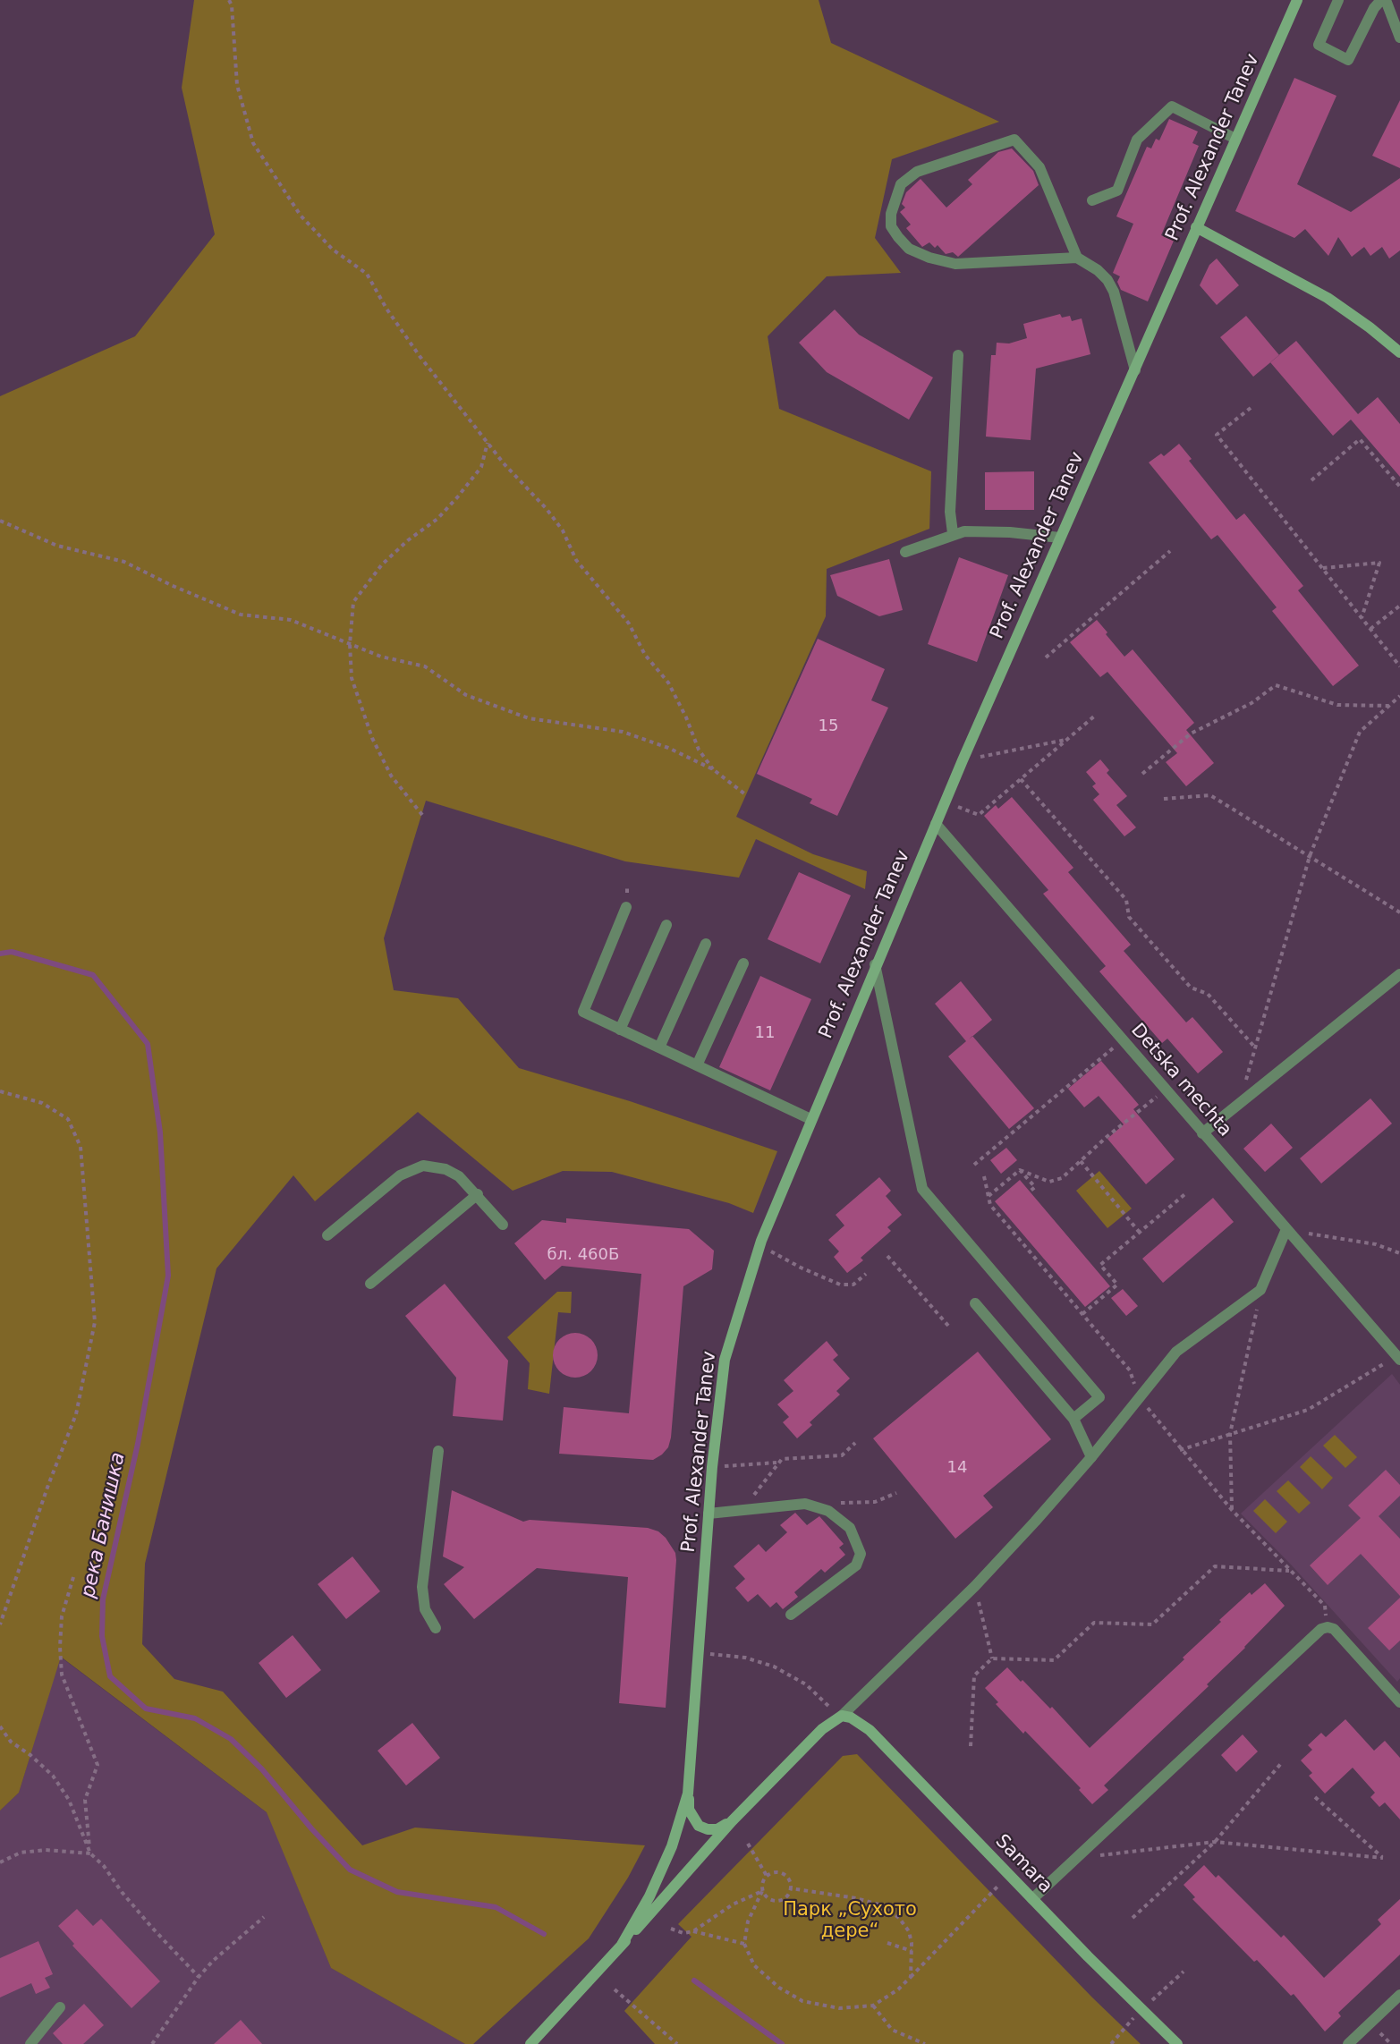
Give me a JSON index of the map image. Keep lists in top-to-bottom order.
{
  "streets": {
    "street": ["Prof. Alexander Tanev", "Detska mechta", "Samara"]
  },
  "crossings": [
    ["Prof. Alexander Tanev", "Detska mechta"]
  ],
  "water": ["река Банишка"],
  "parks": ["Парк „Сухото дере“"],
  "house_numbers": [
    "15",
    "11",
    "бл. 460Б",
    "14"
  ]
}
